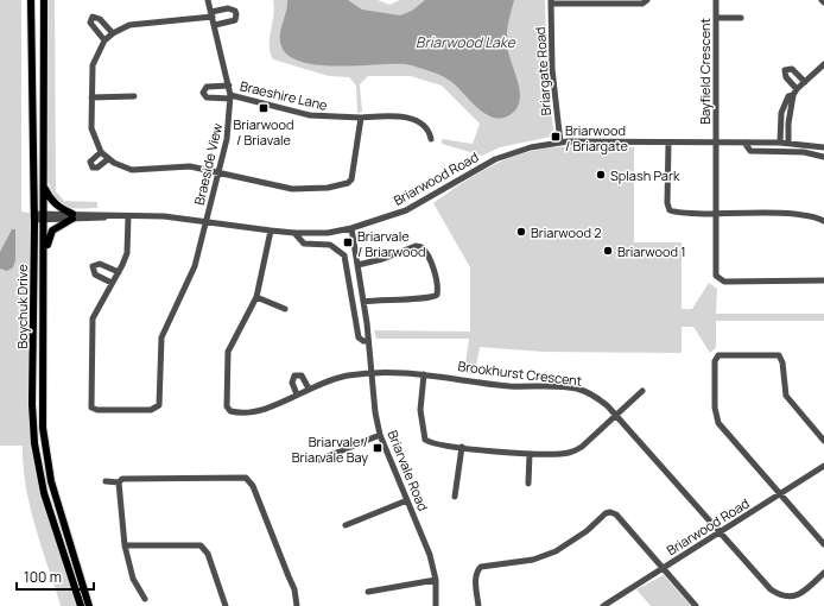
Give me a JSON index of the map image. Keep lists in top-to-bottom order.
{
  "streets": {
    "main road": ["Boychuk Drive"],
    "street": [
      "Briargate Road",
      "Bayfield Crescent",
      "Braeshire Lane",
      "Braeside View",
      "Briarwood Road",
      "Brookhurst Crescent",
      "Briarvale Road"
    ]
  },
  "crossings": [
    ["Briargate Road", "Briarwood Road"],
    ["Bayfield Crescent", "Briarwood Road"],
    ["Braeshire Lane", "Braeside View"],
    ["Braeside View", "Briarwood Road"],
    ["Briarwood Road", "Boychuk Drive"],
    ["Briarwood Road", "Brookhurst Crescent"],
    ["Briarwood Road", "Briarvale Road"],
    ["Brookhurst Crescent", "Briarvale Road"]
  ],
  "water": ["Briarwood Lake"],
  "places": {
    "transit": [
      "Briarwood / Briavale",
      "Briarwood / Briargate",
      "Briarvale / Briarwood",
      "Briarvale / Briarvale Bay"
    ],
    "other": ["Splash Park", "Briarwood 2", "Briarwood 1"]
  },
  "scale_bar": "100 m"
}
